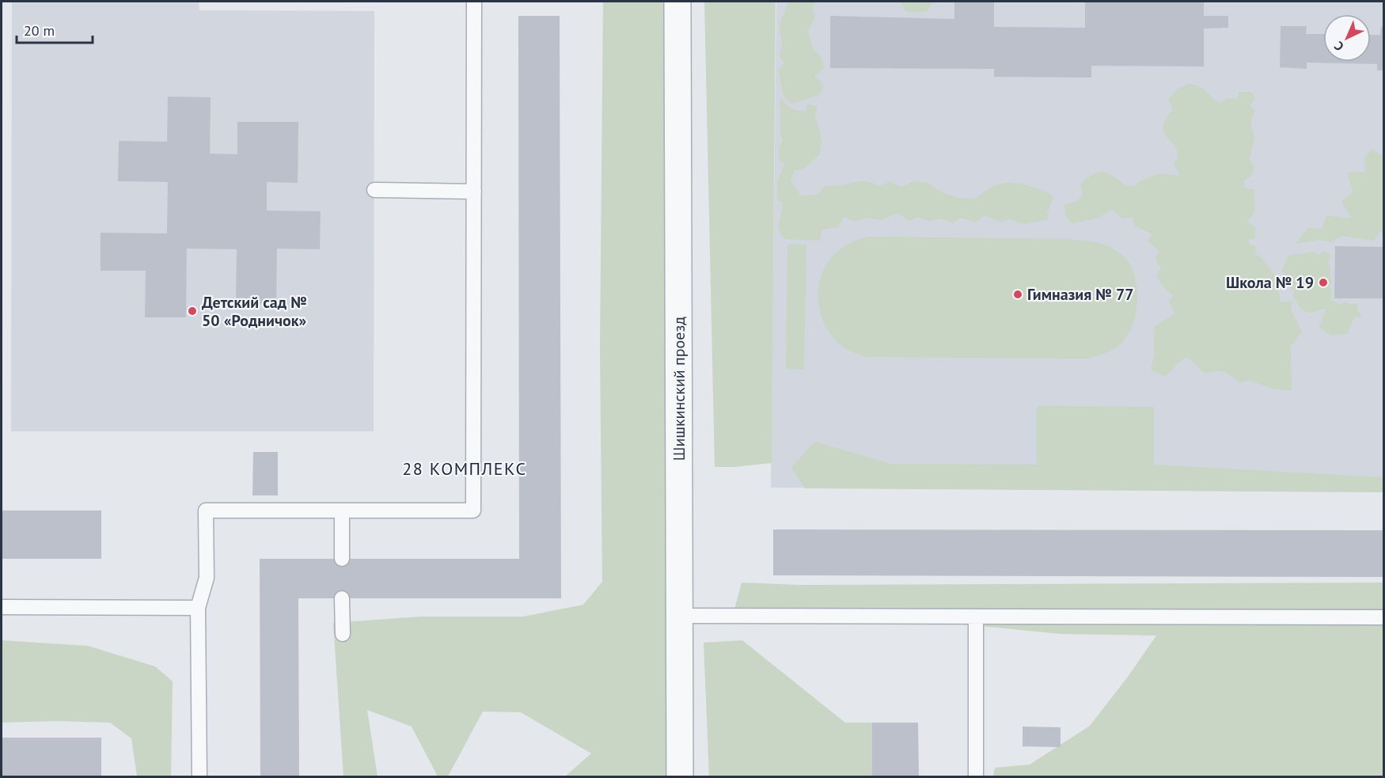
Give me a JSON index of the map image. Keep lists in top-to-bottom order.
{
  "streets": {
    "street": ["Шишкинский проезд"]
  },
  "districts": ["28 КОМПЛЕКС"],
  "places": ["Школа № 19", "Гимназия № 77", "Детский сад № 50 «Родничок»"],
  "scale_bar": "20 m",
  "north": "bottom left"
}
